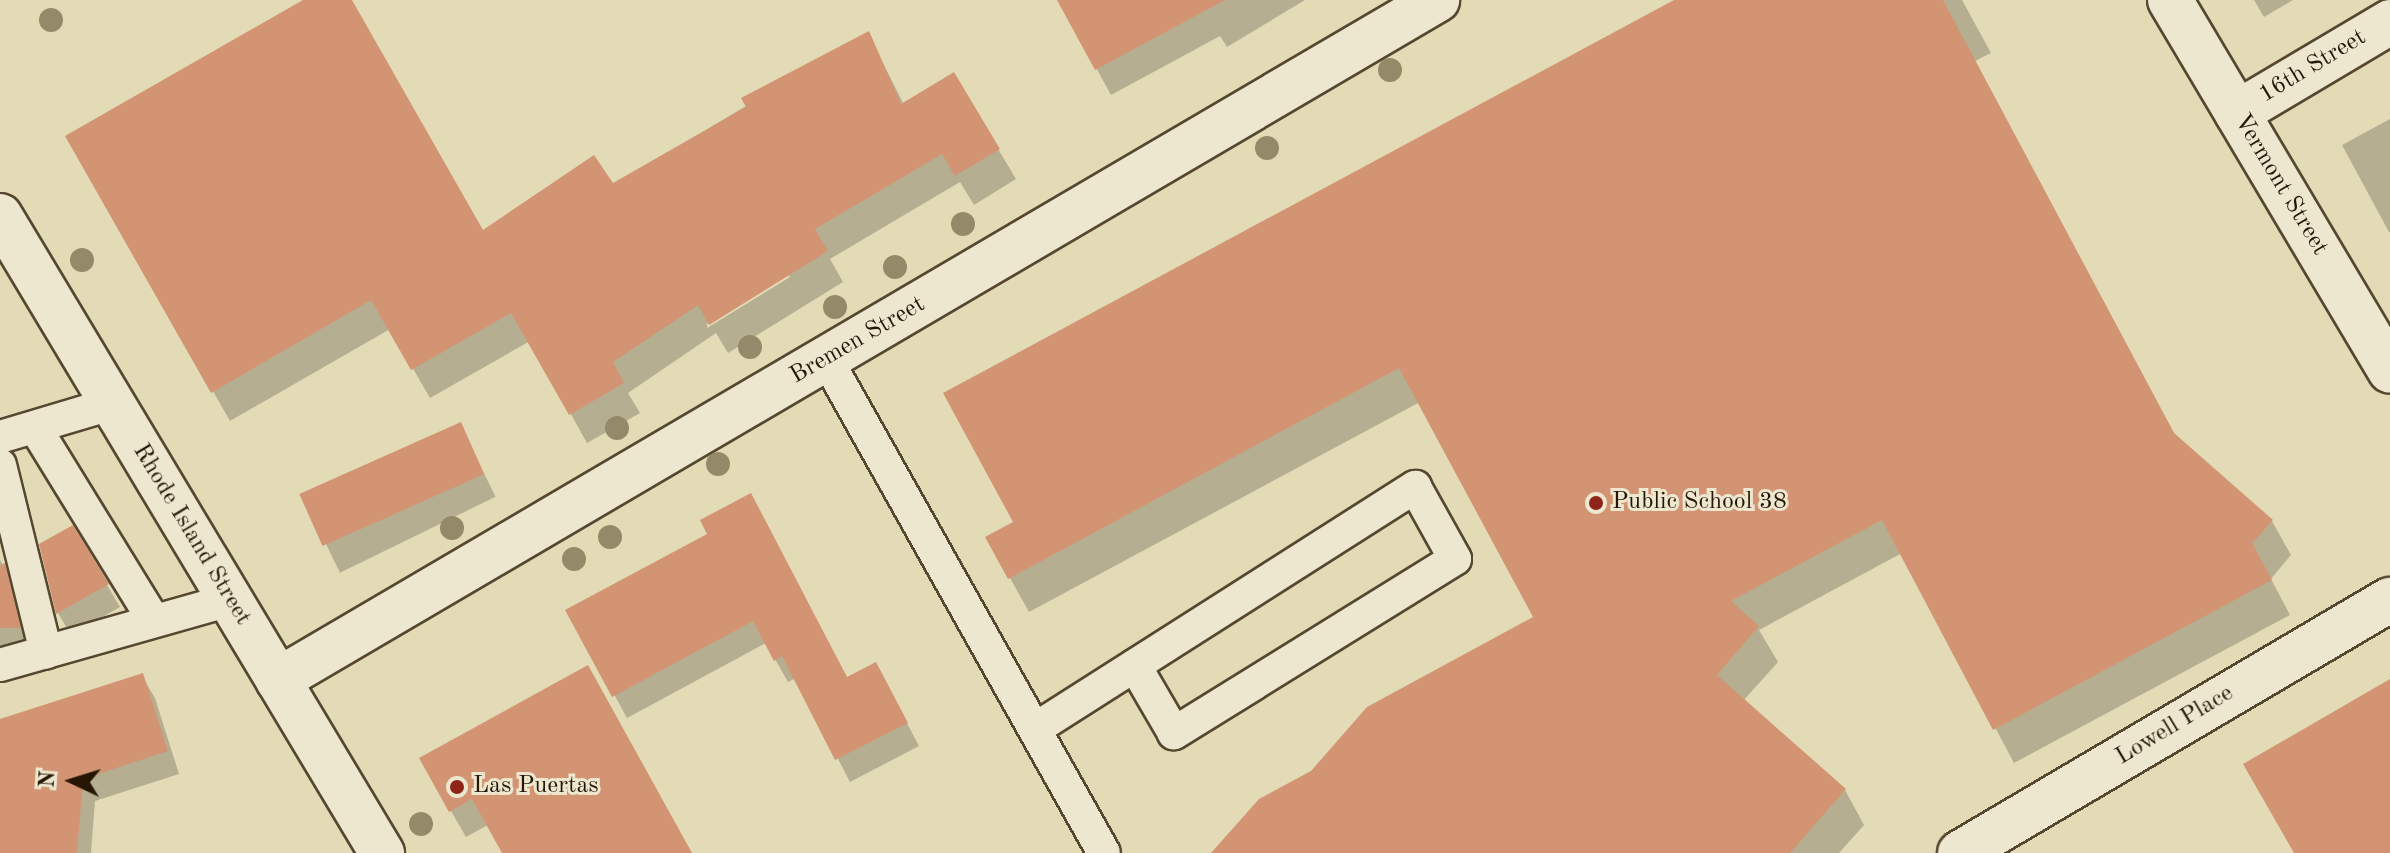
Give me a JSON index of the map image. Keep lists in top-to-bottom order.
{
  "streets": {
    "street": [
      "16th Street",
      "Vermont Street",
      "Bremen Street",
      "Rhode Island Street",
      "Lowell Place"
    ]
  },
  "crossings": [
    ["16th Street", "Vermont Street"],
    ["Bremen Street", "Rhode Island Street"]
  ],
  "places": ["Public School 38", "Las Puertas"],
  "north": "left"
}
